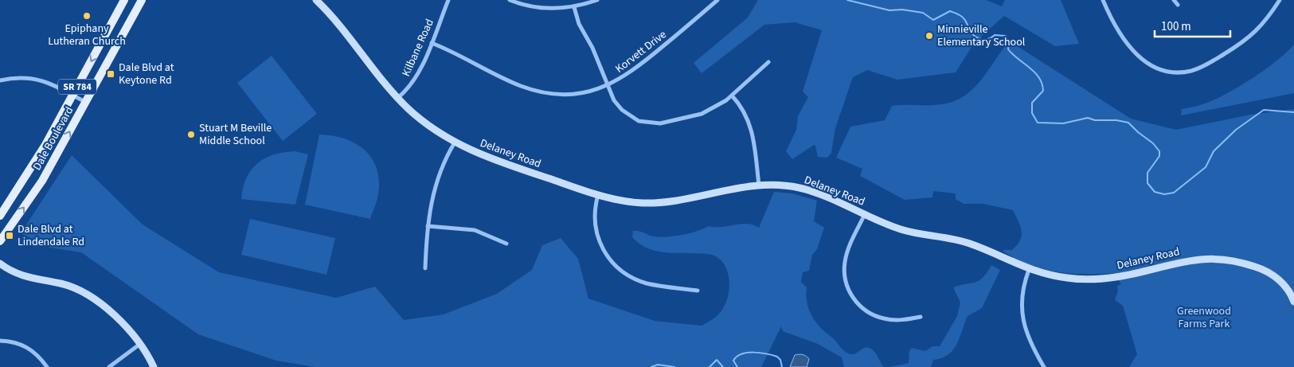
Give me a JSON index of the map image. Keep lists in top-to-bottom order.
{
  "streets": {
    "main road": ["SR 784", "Dale Boulevard"],
    "street": ["Kilbane Road", "Korvett Drive", "Delaney Road"]
  },
  "crossings": [
    ["Kilbane Road", "Korvett Drive"],
    ["Kilbane Road", "Delaney Road"]
  ],
  "parks": ["Greenwood Farms Park"],
  "places": {
    "other": ["Epiphany Lutheran Church", "Minnieville Elementary School", "Stuart M Beville Middle School"],
    "transit": ["Dale Blvd at Keytone Rd", "Dale Blvd at Lindendale Rd"]
  },
  "scale_bar": "100 m"
}
